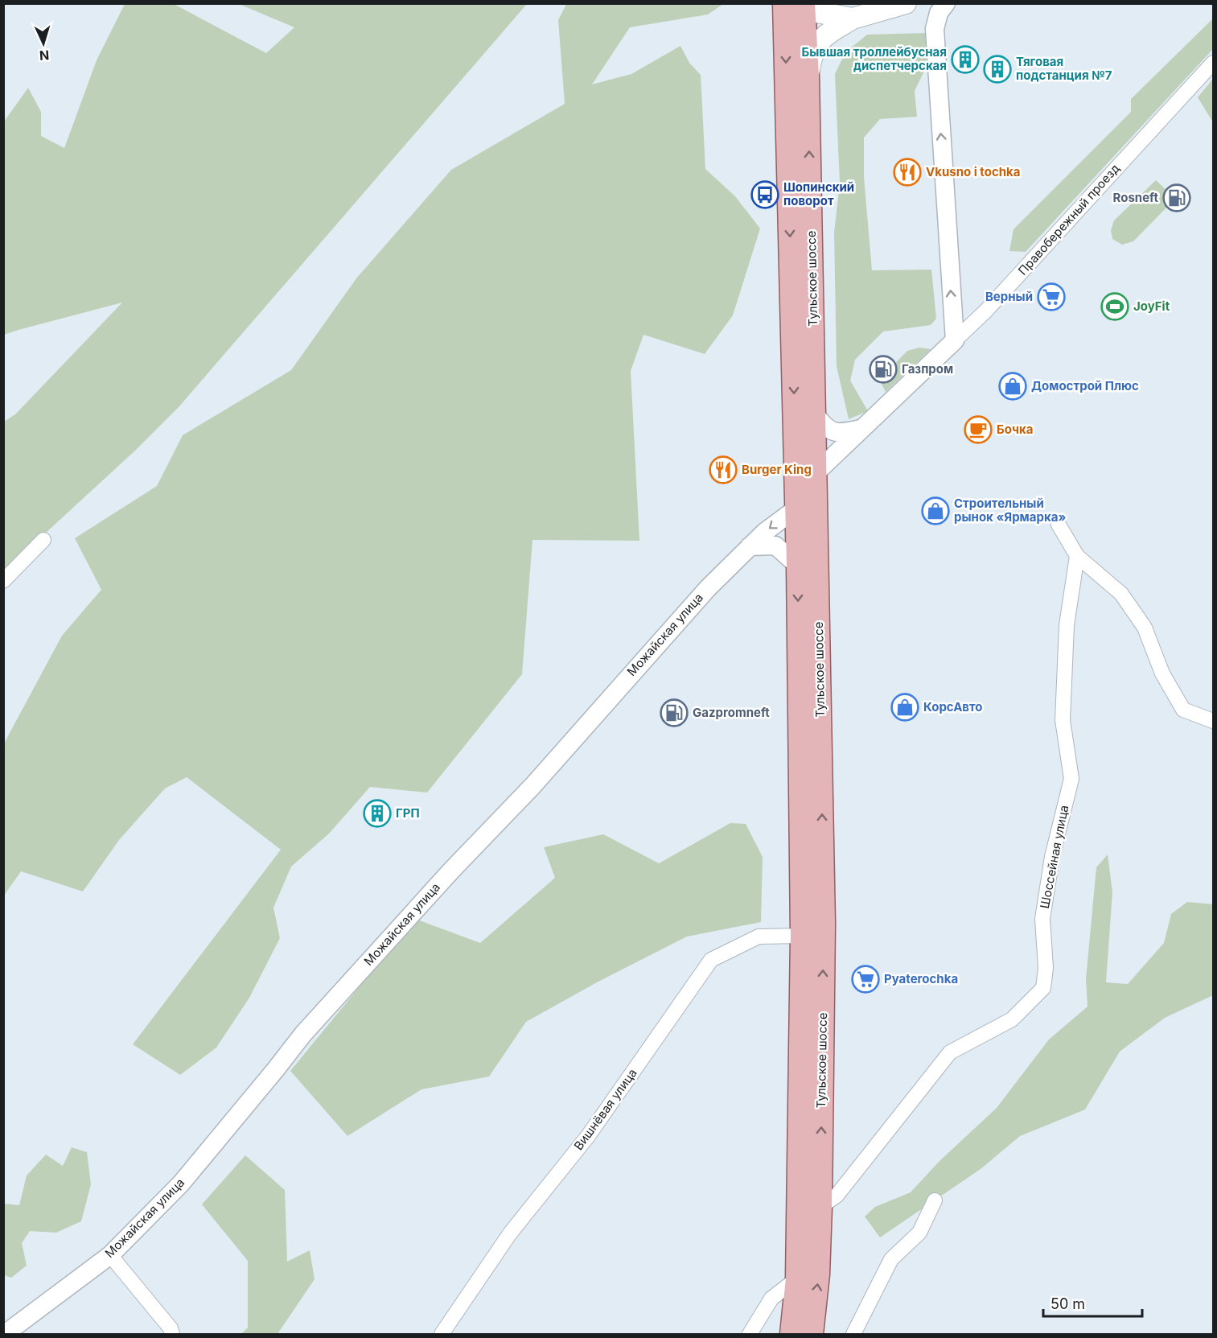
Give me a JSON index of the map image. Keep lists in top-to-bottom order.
{
  "streets": {
    "main road": ["Тульское шоссе"],
    "street": [
      "Правобережный проезд",
      "Можайская улица",
      "Шоссейная улица",
      "Вишнёвая улица"
    ]
  },
  "crossings": [
    ["Правобережный проезд", "Тульское шоссе"],
    ["Тульское шоссе", "Можайская улица"],
    ["Тульское шоссе", "Шоссейная улица"],
    ["Тульское шоссе", "Вишнёвая улица"]
  ],
  "places": {
    "building": ["Бывшая троллейбусная диспетчерская", "Тяговая подстанция №7", "ГРП"],
    "restaurant": ["Vkusno i tochka", "Burger King"],
    "bus stop": ["Шопинский поворот"],
    "fuel station": ["Rosneft", "Газпром", "Gazpromneft"],
    "supermarket": ["Верный", "Pyaterochka"],
    "sports": ["JoyFit"],
    "shop": ["Домострой Плюс", "Строительный рынок «Ярмарка»", "КорсАвто"],
    "cafe": ["Бочка"]
  },
  "scale_bar": "50 m",
  "north": "bottom"
}
